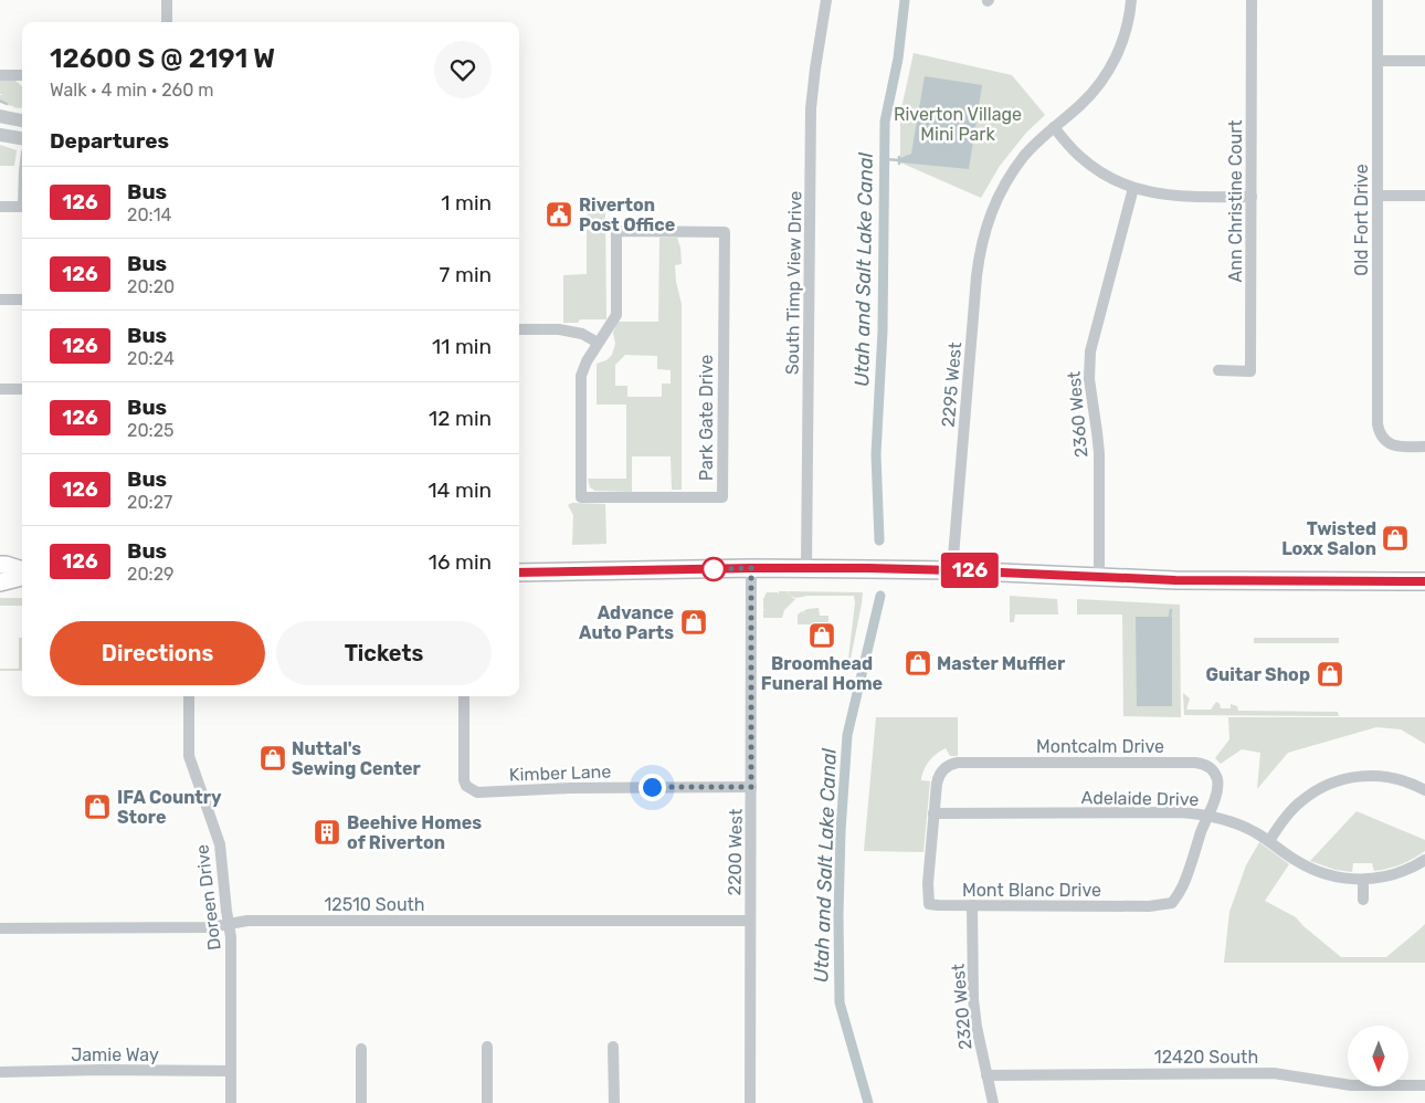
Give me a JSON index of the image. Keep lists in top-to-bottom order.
{
  "streets": {
    "street": [
      "Ann Christine Court",
      "Old Fort Drive",
      "South Timp View Drive",
      "2295 West",
      "2360 West",
      "Park Gate Drive",
      "Montcalm Drive",
      "Kimber Lane",
      "Adelaide Drive",
      "2200 West",
      "Mont Blanc Drive",
      "Doreen Drive",
      "12510 South",
      "2320 West",
      "Jamie Way",
      "12420 South"
    ]
  },
  "crossings": [
    ["Montcalm Drive", "Adelaide Drive"],
    ["Montcalm Drive", "Mont Blanc Drive"],
    ["Kimber Lane", "2200 West"],
    ["Adelaide Drive", "Mont Blanc Drive"],
    ["2200 West", "12510 South"],
    ["Mont Blanc Drive", "2320 West"],
    ["Doreen Drive", "12510 South"],
    ["Doreen Drive", "Jamie Way"],
    ["2320 West", "12420 South"]
  ],
  "water": ["Utah and Salt Lake Canal"],
  "parks": ["Riverton Village Mini Park"],
  "places": {
    "public building": ["Riverton Post Office"],
    "shop": [
      "Twisted Loxx Salon",
      "Advance Auto Parts",
      "Broomhead Funeral Home",
      "Master Muffler",
      "Guitar Shop",
      "Nuttal's Sewing Center",
      "IFA Country Store"
    ],
    "building": ["Beehive Homes of Riverton"]
  },
  "lines": ["bus line 126"],
  "north": "bottom",
  "page": {
    "on_map": "126",
    "heading": [
      ["12600 S @ 2191 W", "Walk · 4 min · 260 m"],
      "Departures"
    ],
    "list": [
      {
        "mark": "126",
        "name": "Bus",
        "note": "20:14",
        "value": "1 min"
      },
      {
        "mark": "126",
        "name": "Bus",
        "note": "20:20",
        "value": "7 min"
      },
      {
        "mark": "126",
        "name": "Bus",
        "note": "20:24",
        "value": "11 min"
      },
      {
        "mark": "126",
        "name": "Bus",
        "note": "20:25",
        "value": "12 min"
      },
      {
        "mark": "126",
        "name": "Bus",
        "note": "20:27",
        "value": "14 min"
      },
      {
        "mark": "126",
        "name": "Bus",
        "note": "20:29",
        "value": "16 min"
      }
    ],
    "buttons": ["Directions", "Tickets"]
  }
}
